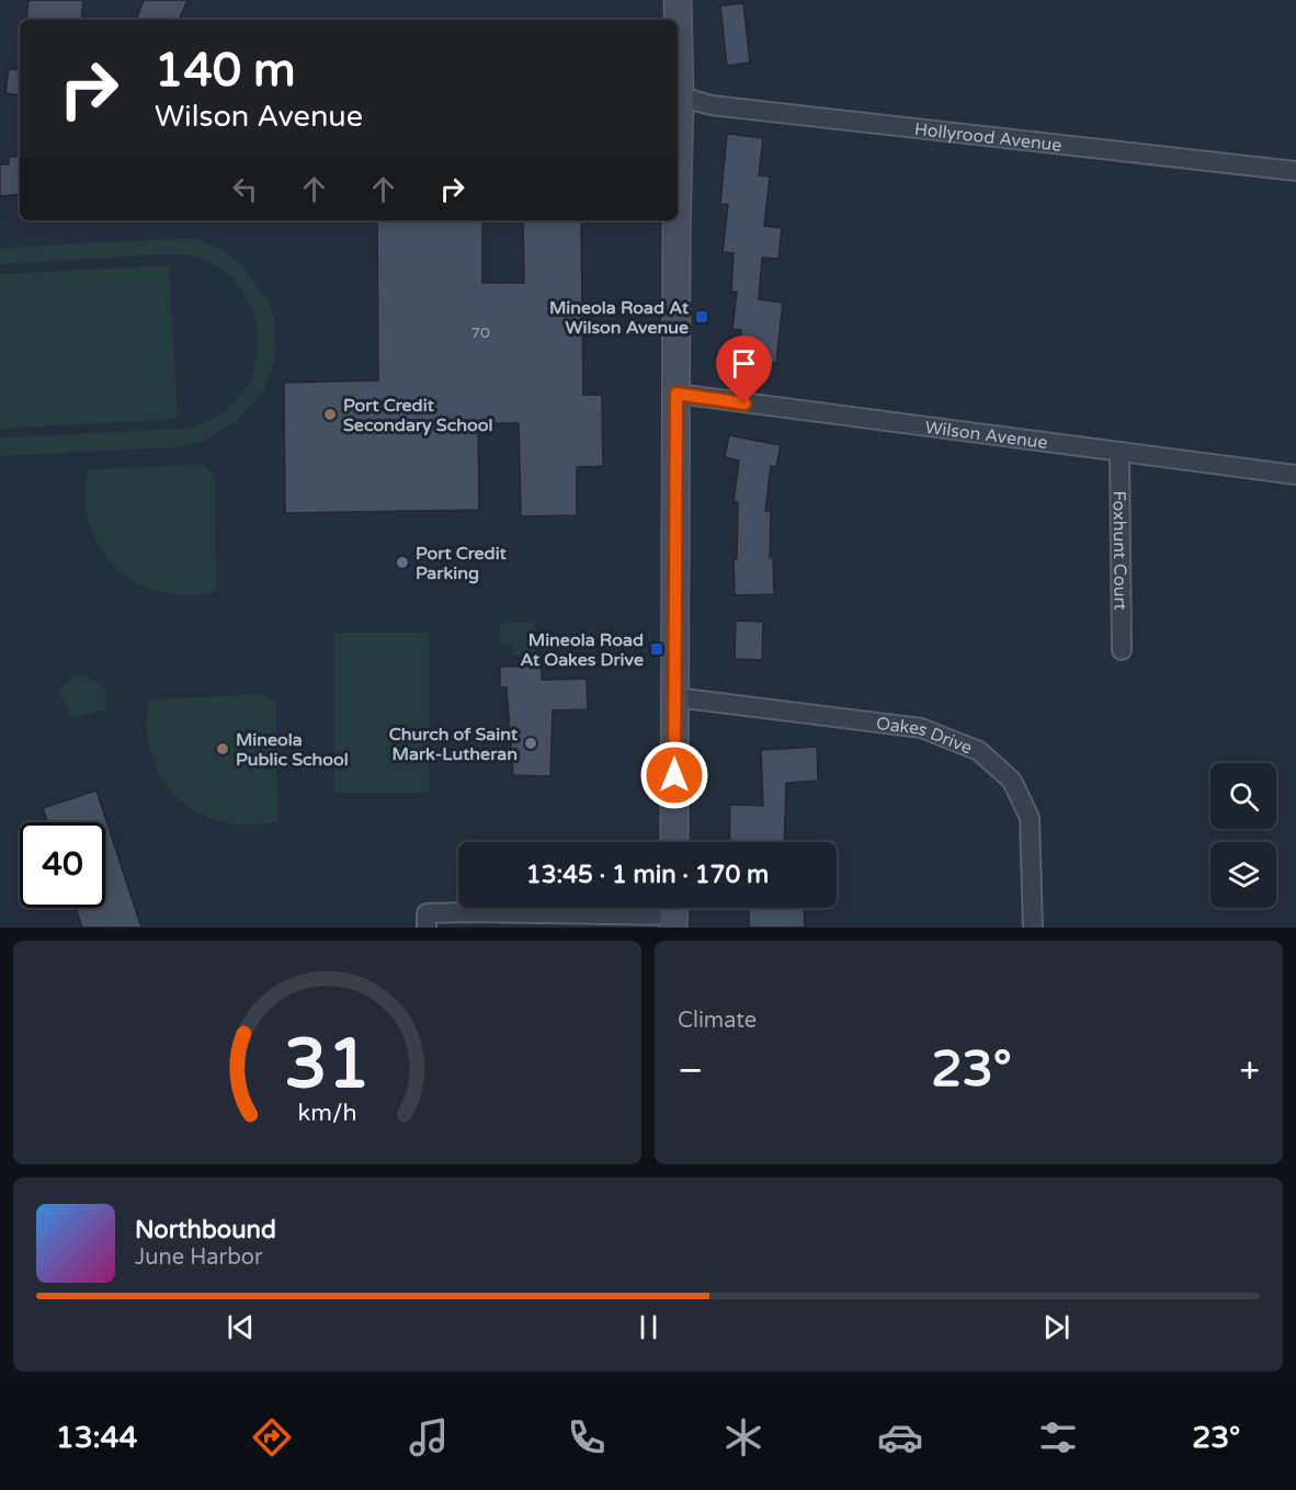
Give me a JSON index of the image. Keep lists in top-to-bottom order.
{
  "streets": {
    "street": [
      "Hollyrood Avenue",
      "Wilson Avenue",
      "Foxhunt Court",
      "Oakes Drive"
    ]
  },
  "crossings": [
    ["Wilson Avenue", "Foxhunt Court"]
  ],
  "places": {
    "transit": ["Mineola Road At Wilson Avenue", "Mineola Road At Oakes Drive"],
    "other": [
      "Port Credit Secondary School",
      "Port Credit Parking",
      "Church of Saint Mark-Lutheran",
      "Mineola Public School"
    ]
  },
  "house_numbers": ["70"],
  "page": {
    "turn": ["140 m", "Wilson Avenue"],
    "limit": "40",
    "trip": "13:45 · 1 min · 170 m",
    "tile": "Climate",
    "heat": ["−", "23°", "+"],
    "song": ["Northbound", "June Harbor"],
    "tabs": ["13:44", "23°"],
    "gauge": ["31", "km/h"]
  }
}
